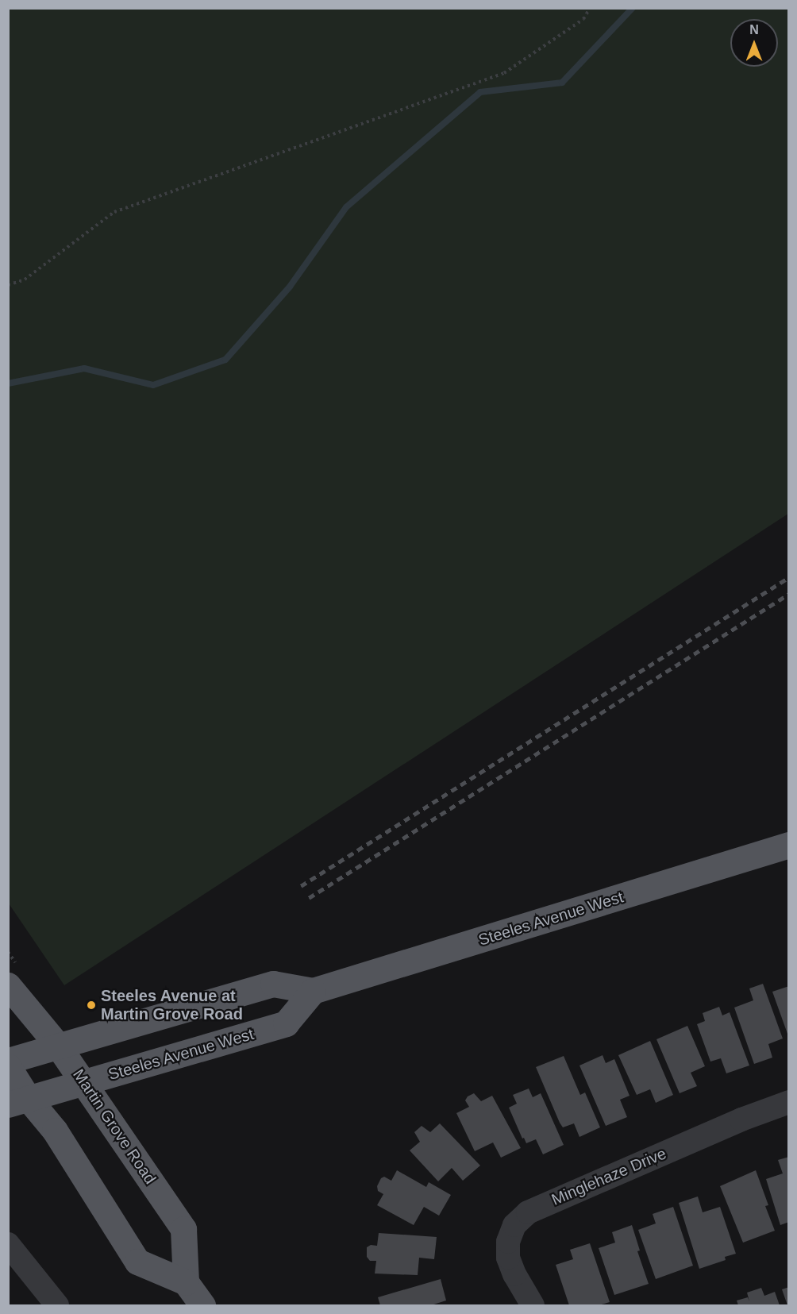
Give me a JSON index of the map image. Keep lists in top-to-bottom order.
{
  "streets": {
    "main road": ["Steeles Avenue West", "Martin Grove Road"],
    "street": ["Minglehaze Drive"]
  },
  "crossings": [
    ["Steeles Avenue West", "Martin Grove Road"]
  ],
  "places": ["Steeles Avenue at Martin Grove Road"],
  "north": "top"
}
